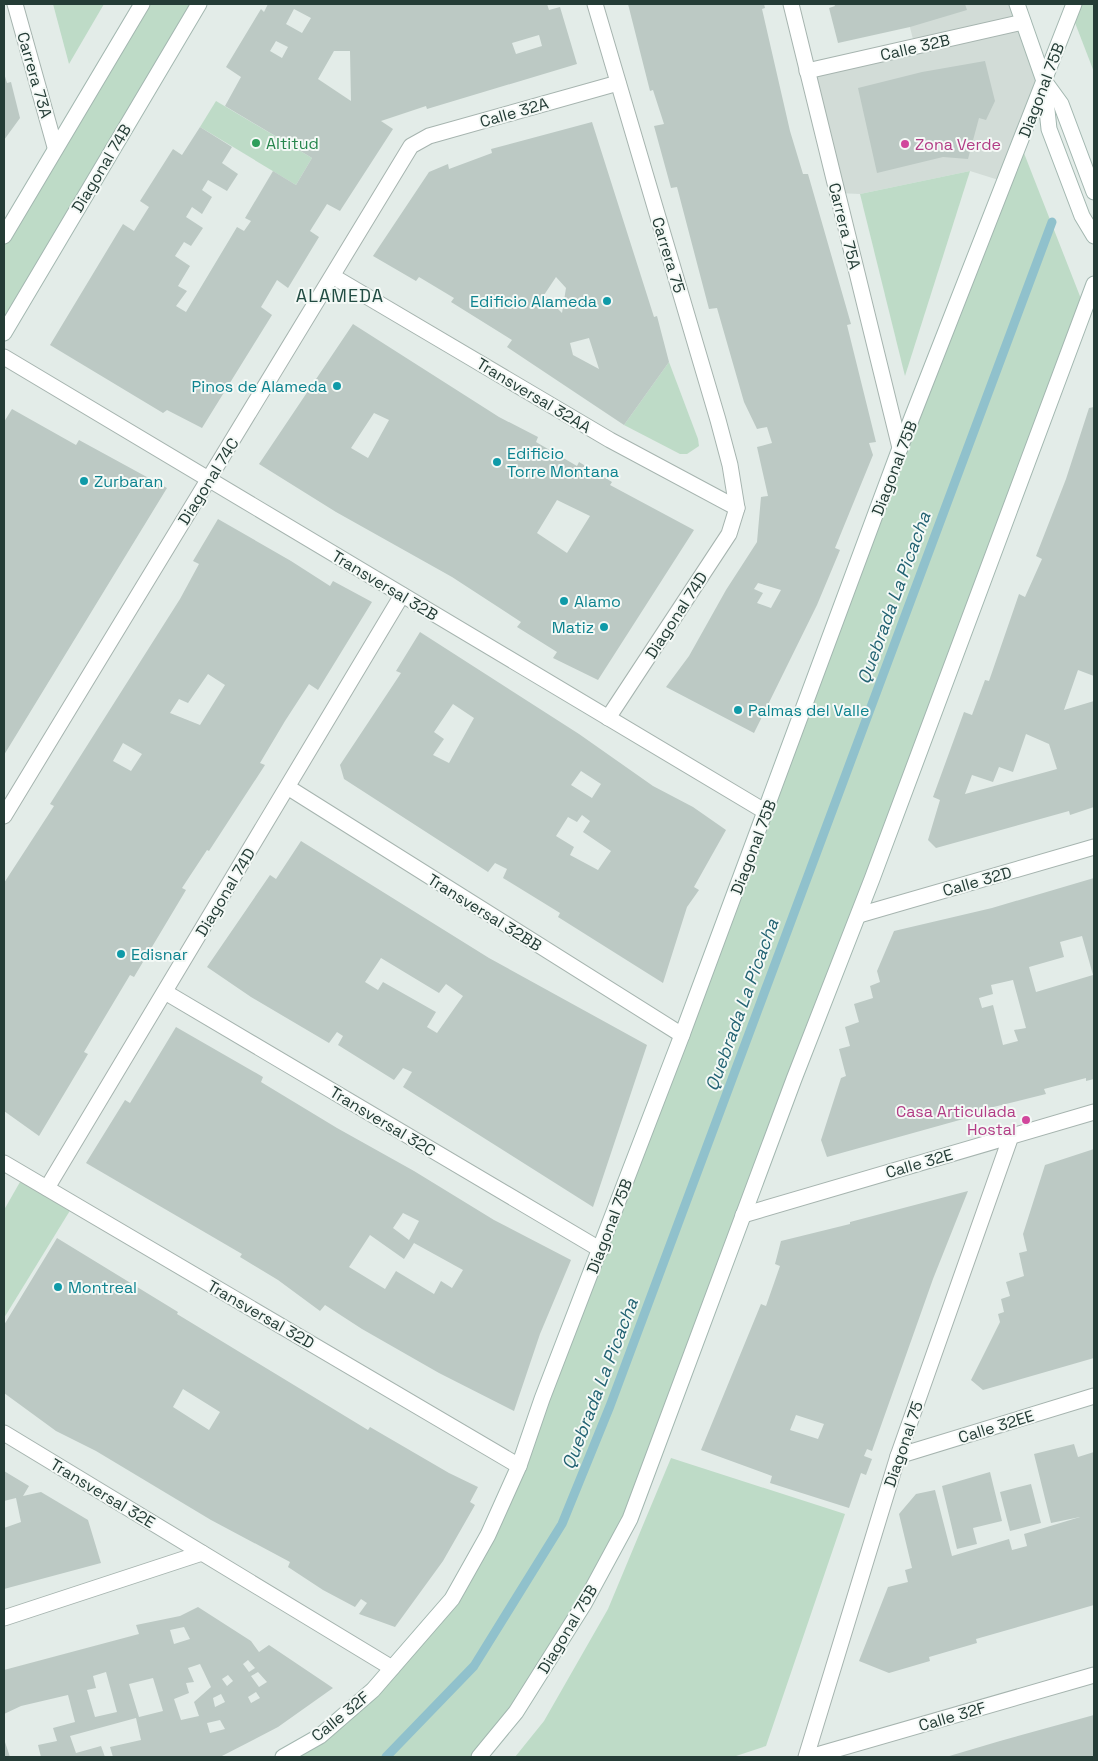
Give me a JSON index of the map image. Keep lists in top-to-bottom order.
{
  "streets": {
    "street": [
      "Calle 32B",
      "Carrera 73A",
      "Diagonal 75B",
      "Calle 32A",
      "Diagonal 74B",
      "Carrera 75A",
      "Carrera 75",
      "Transversal 32AA",
      "Diagonal 74C",
      "Transversal 32B",
      "Diagonal 74D",
      "Calle 32D",
      "Transversal 32BB",
      "Transversal 32C",
      "Calle 32E",
      "Transversal 32D",
      "Calle 32EE",
      "Diagonal 75",
      "Transversal 32E",
      "Calle 32F"
    ]
  },
  "crossings": [
    ["Calle 32B", "Carrera 75A"],
    ["Diagonal 75B", "Carrera 75A"],
    ["Diagonal 75B", "Transversal 32B"],
    ["Diagonal 75B", "Calle 32D"],
    ["Diagonal 75B", "Transversal 32BB"],
    ["Diagonal 75B", "Transversal 32C"],
    ["Diagonal 75B", "Calle 32E"],
    ["Diagonal 75B", "Transversal 32D"],
    ["Diagonal 75B", "Transversal 32E"],
    ["Diagonal 75B", "Calle 32F"],
    ["Calle 32A", "Carrera 75"],
    ["Calle 32A", "Diagonal 74C"],
    ["Carrera 75", "Transversal 32AA"],
    ["Carrera 75", "Diagonal 74D"],
    ["Transversal 32AA", "Diagonal 74C"],
    ["Transversal 32AA", "Diagonal 74D"],
    ["Diagonal 74C", "Transversal 32B"],
    ["Transversal 32B", "Diagonal 74D"],
    ["Diagonal 74D", "Transversal 32BB"],
    ["Diagonal 74D", "Transversal 32C"],
    ["Diagonal 74D", "Transversal 32D"],
    ["Calle 32E", "Diagonal 75"],
    ["Calle 32EE", "Diagonal 75"],
    ["Transversal 32E", "Calle 32F"]
  ],
  "districts": ["ALAMEDA"],
  "water": ["Quebrada La Picacha"],
  "places": [
    "Altitud",
    "Zona Verde",
    "Edificio Alameda",
    "Pinos de Alameda",
    "Edificio Torre Montana",
    "Zurbaran",
    "Alamo",
    "Matiz",
    "Palmas del Valle",
    "Edisnar",
    "Casa Articulada Hostal",
    "Montreal"
  ]
}
